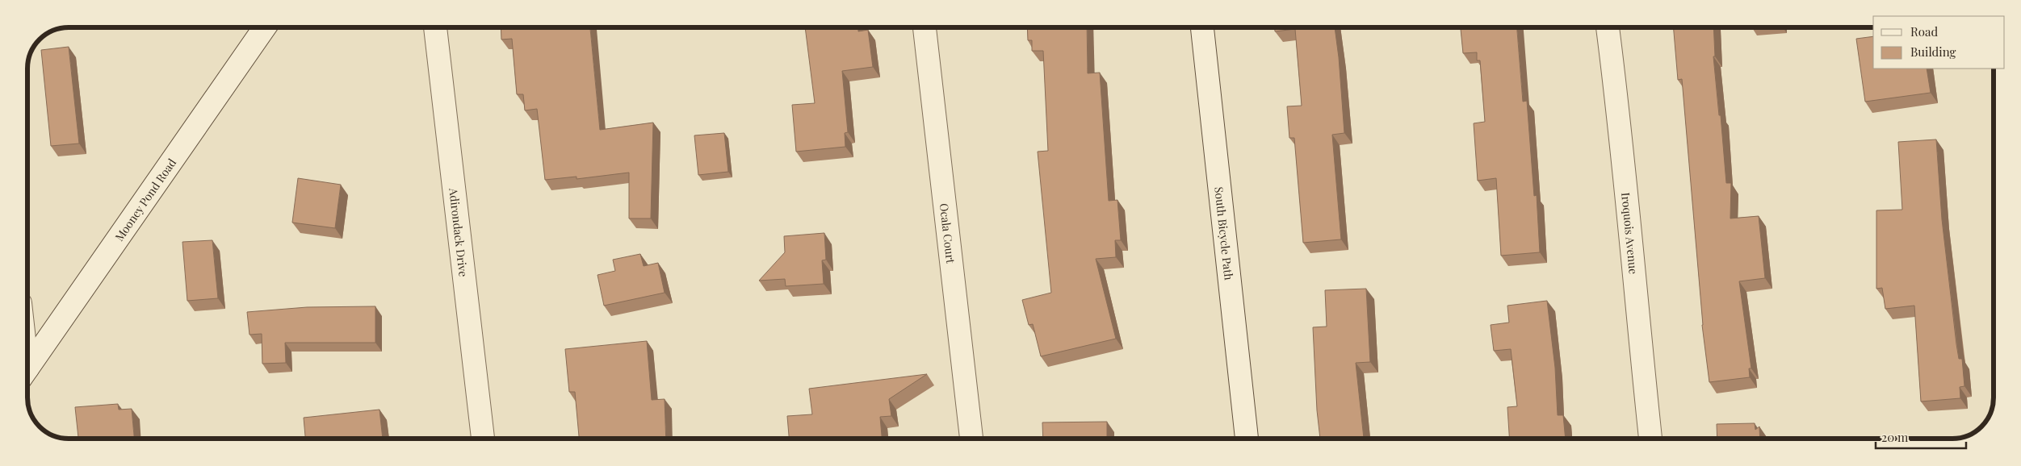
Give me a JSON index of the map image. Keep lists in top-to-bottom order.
{
  "streets": {
    "street": [
      "Mooney Pond Road",
      "Adirondack Drive",
      "Ocala Court",
      "South Bicycle Path",
      "Iroquois Avenue"
    ]
  },
  "legend": ["Road", "Building"],
  "scale_bar": "20 m"
}
